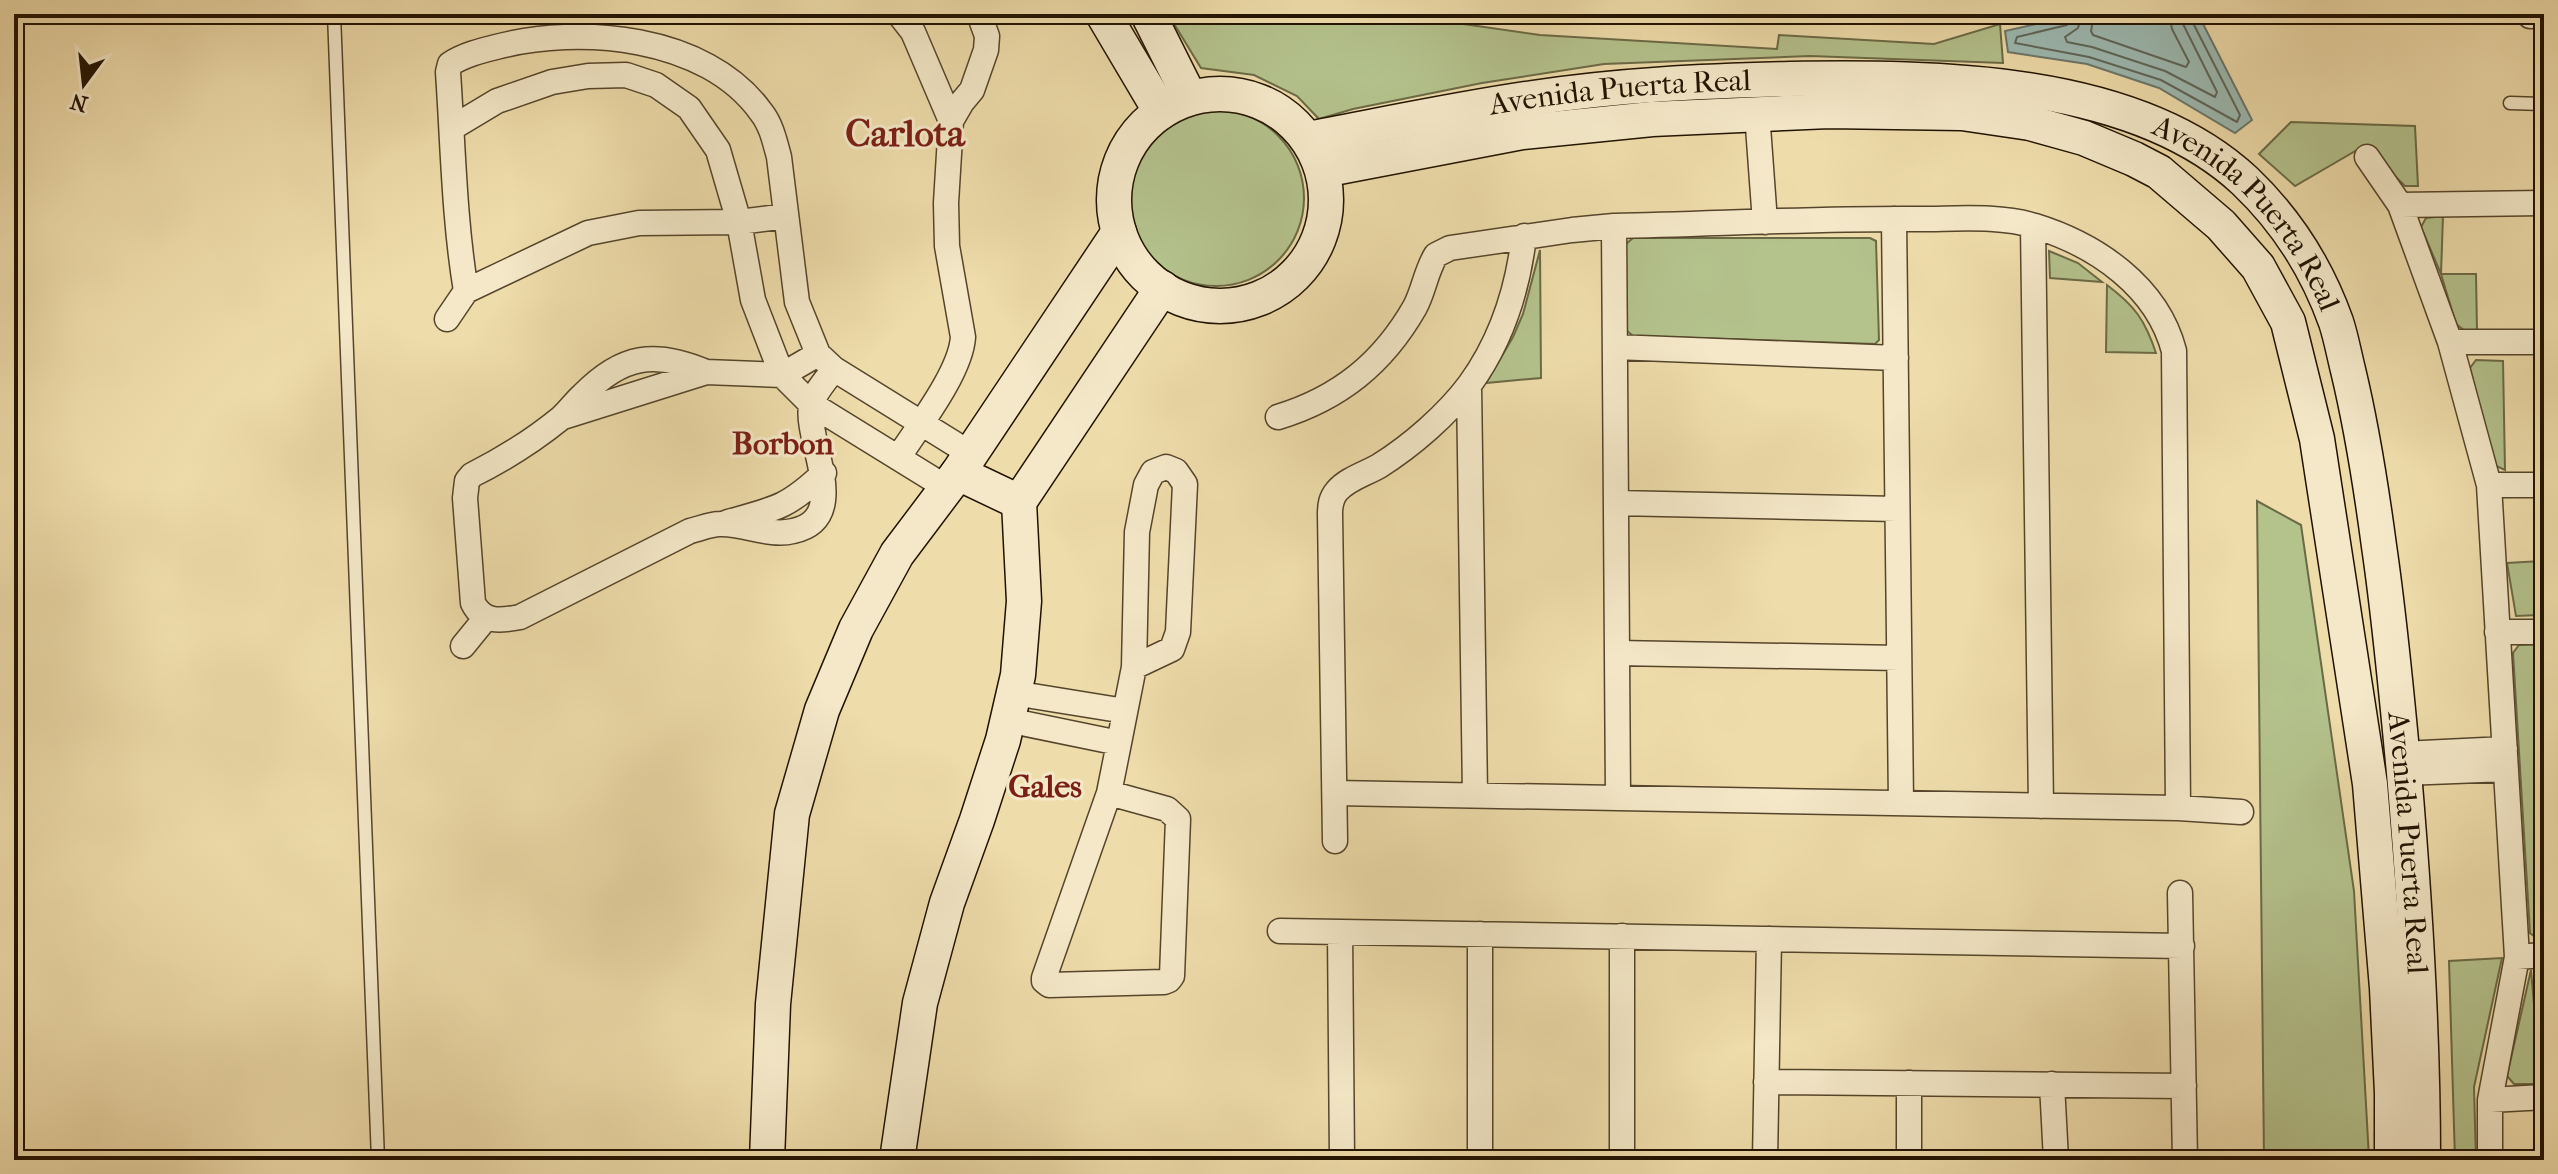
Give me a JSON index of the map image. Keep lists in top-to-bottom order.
{
  "streets": {
    "main road": ["Avenida Puerta Real"]
  },
  "districts": ["Carlota", "Borbon", "Gales"],
  "north": "bottom"
}
